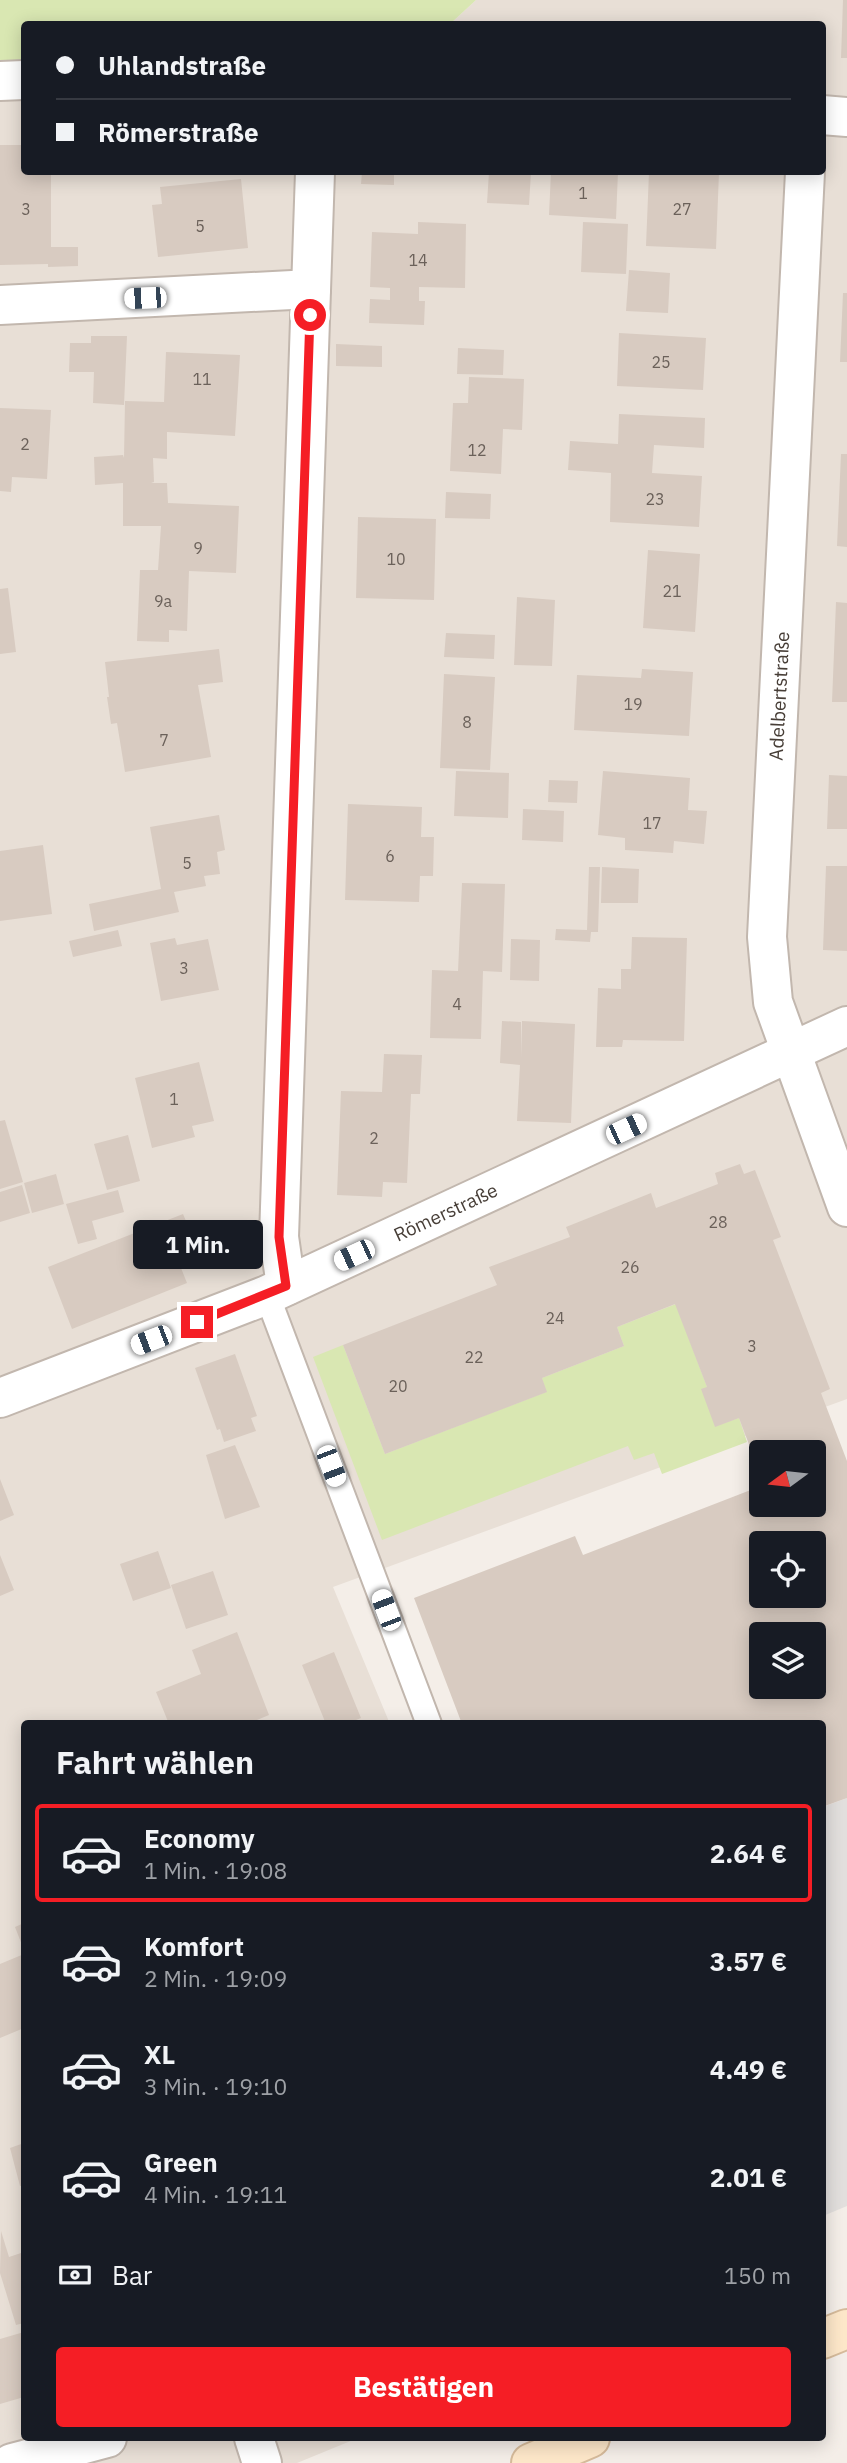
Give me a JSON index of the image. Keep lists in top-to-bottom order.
{
  "streets": {
    "street": ["Adelbertstraße", "Römerstraße"]
  },
  "crossings": [
    ["Adelbertstraße", "Römerstraße"]
  ],
  "house_numbers": [
    "1",
    "3",
    "27",
    "5",
    "14",
    "25",
    "11",
    "2",
    "12",
    "23",
    "9",
    "10",
    "21",
    "9a",
    "19",
    "8",
    "7",
    "17",
    "6",
    "5",
    "3",
    "4",
    "1",
    "2",
    "28",
    "26",
    "24",
    "3",
    "22",
    "20"
  ],
  "north": "left",
  "page": {
    "banner": ["Uhlandstraße", "Römerstraße"],
    "bubble": "1 Min.",
    "heading": "Fahrt wählen",
    "list": [
      {
        "name": "Economy",
        "note": "1 Min. · 19:08",
        "value": "2.64 €"
      },
      {
        "name": "Komfort",
        "note": "2 Min. · 19:09",
        "value": "3.57 €"
      },
      {
        "name": "XL",
        "note": "3 Min. · 19:10",
        "value": "4.49 €"
      },
      {
        "name": "Green",
        "note": "4 Min. · 19:11",
        "value": "2.01 €"
      }
    ],
    "pay": ["Bar", "150 m"],
    "buttons": "Bestätigen"
  }
}
